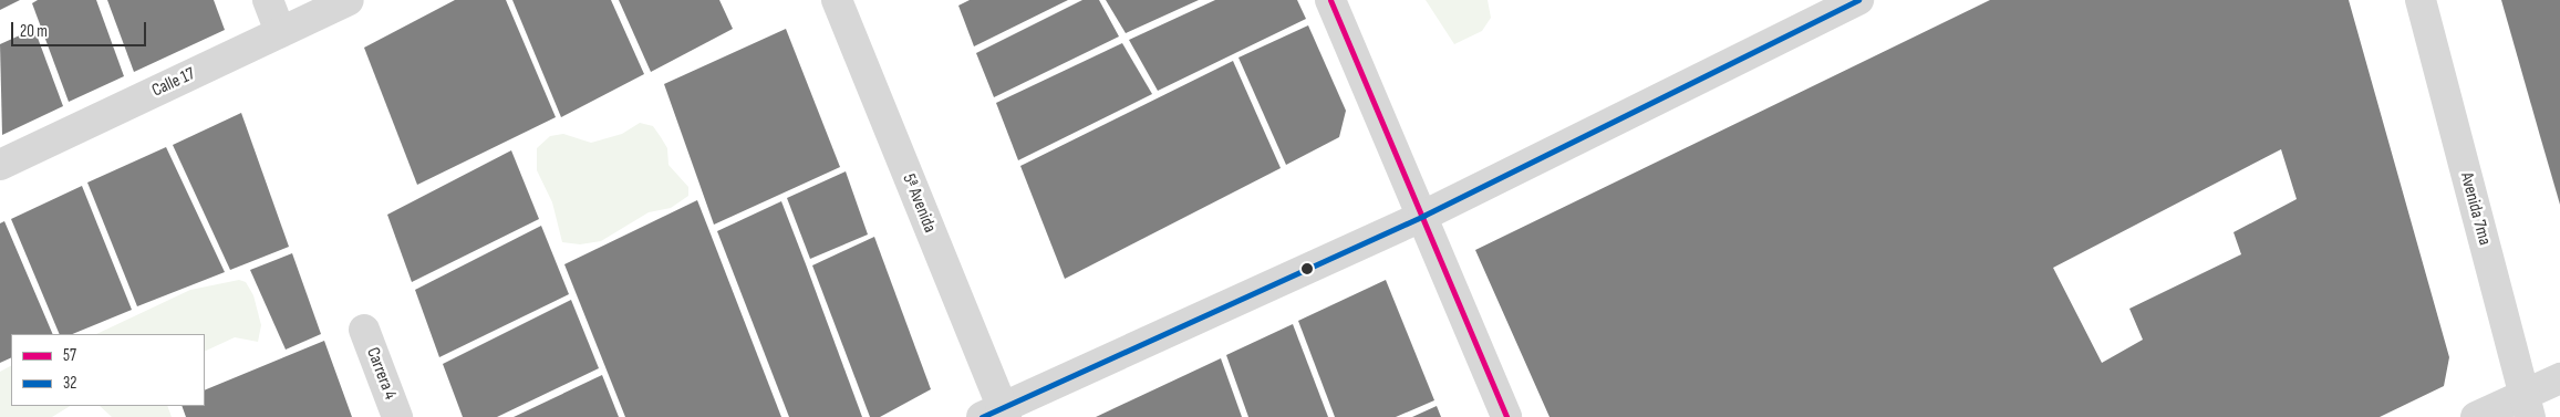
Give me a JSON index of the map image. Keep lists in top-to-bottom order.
{
  "streets": {
    "street": [
      "Calle 17",
      "5ª Avenida",
      "Avenida 7ma",
      "Carrera 4"
    ]
  },
  "lines": ["transit line 57", "transit line 32"],
  "legend": ["57", "32"],
  "scale_bar": "20 m"
}
